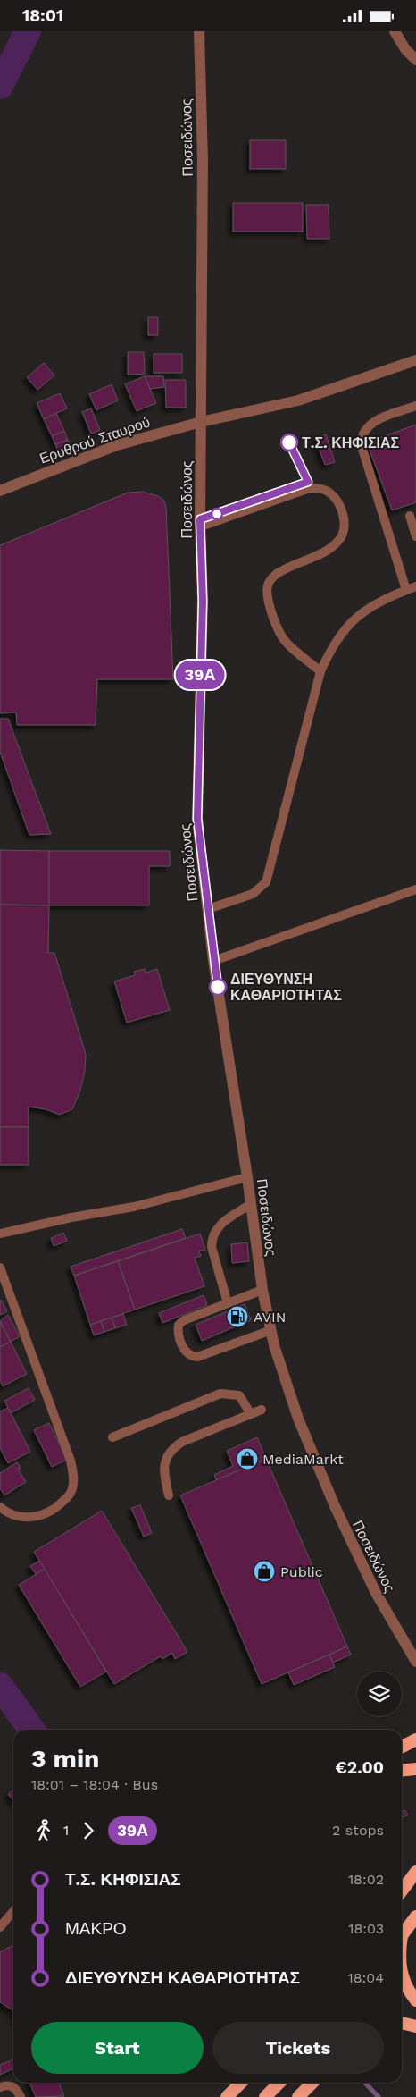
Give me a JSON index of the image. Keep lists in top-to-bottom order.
{
  "streets": {
    "street": ["Ποσειδώνος", "Ερυθρού Σταυρού"]
  },
  "crossings": [
    ["Ποσειδώνος", "Ερυθρού Σταυρού"]
  ],
  "places": {
    "other": ["Τ.Σ. ΚΗΦΙΣΙΑΣ", "ΔΙΕΥΘΥΝΣΗ ΚΑΘΑΡΙΟΤΗΤΑΣ"],
    "fuel station": ["AVIN"],
    "shop": ["MediaMarkt", "Public"]
  },
  "lines": ["bus line 39Α"],
  "page": {
    "status": "18:01",
    "on_map": "39Α",
    "heading": ["3 min", "18:01 – 18:04 · Bus", "€2.00"],
    "legs": ["1", "39Α", "2 stops"],
    "list": [
      {
        "name": "Τ.Σ. ΚΗΦΙΣΙΑΣ",
        "value": "18:02"
      },
      {
        "name": "ΜΑΚΡΟ",
        "value": "18:03"
      },
      {
        "name": "ΔΙΕΥΘΥΝΣΗ ΚΑΘΑΡΙΟΤΗΤΑΣ",
        "value": "18:04"
      }
    ],
    "buttons": ["Start", "Tickets"]
  }
}
